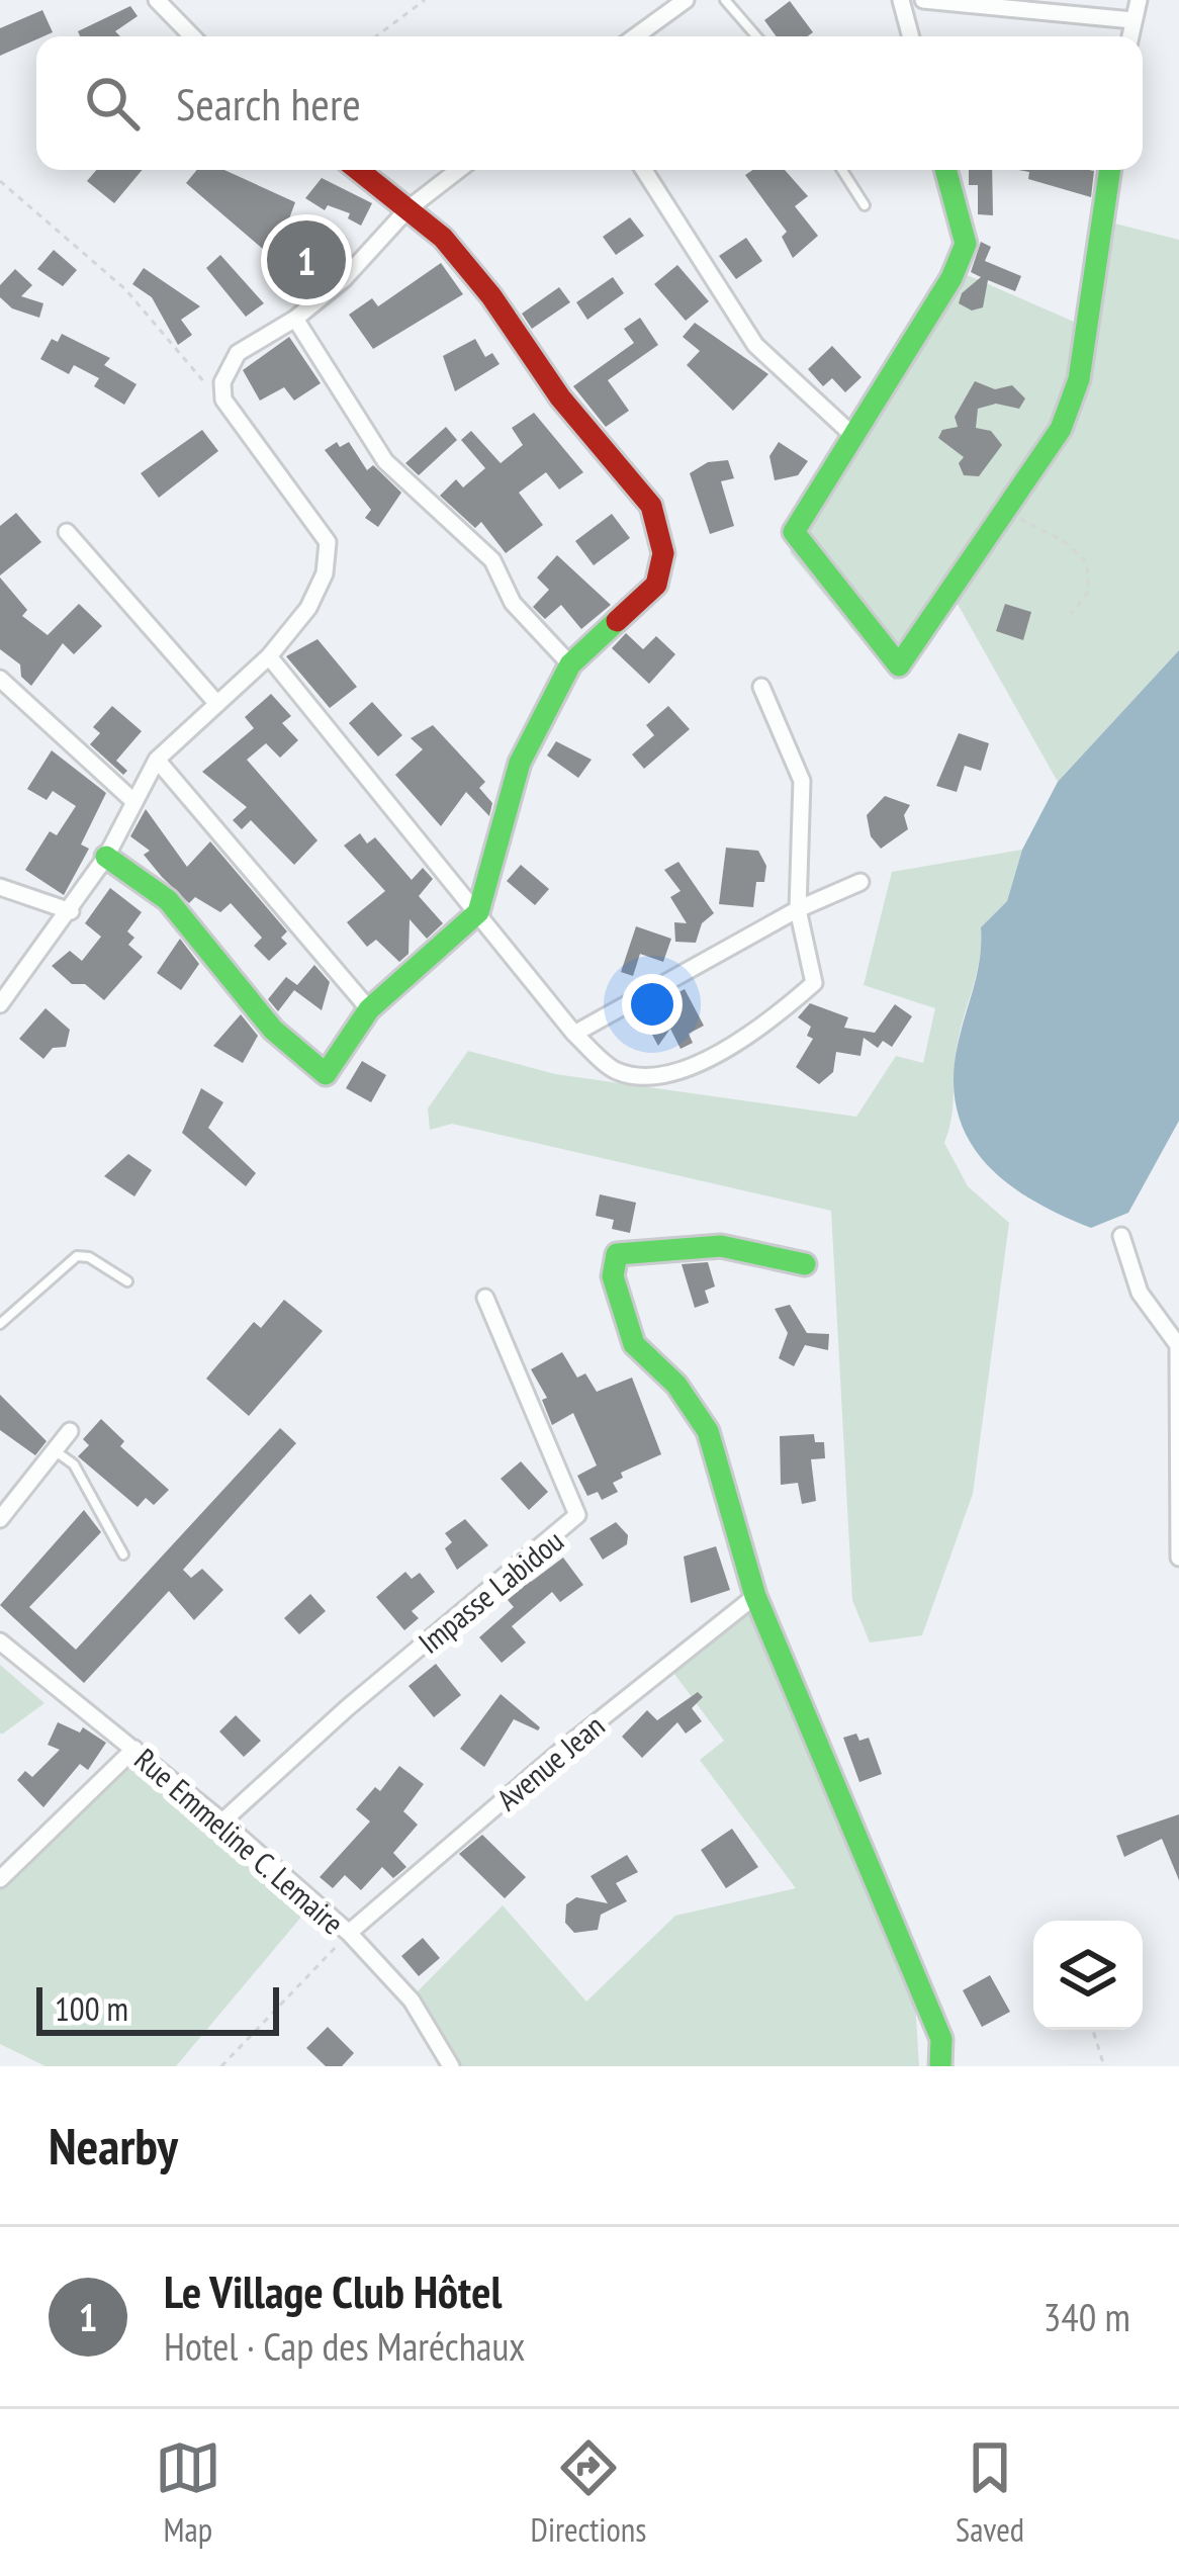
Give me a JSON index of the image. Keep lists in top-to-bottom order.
{
  "streets": {
    "street": ["Impasse Labidou", "Avenue Jean", "Rue Emmeline C. Lemaire"]
  },
  "crossings": [
    ["Impasse Labidou", "Rue Emmeline C. Lemaire"],
    ["Avenue Jean", "Rue Emmeline C. Lemaire"]
  ],
  "scale_bar": "100 m",
  "page": {
    "search": "Search here",
    "pins": "1",
    "scale": "100 m",
    "heading": "Nearby",
    "list": [
      {
        "mark": "1",
        "name": "Le Village Club Hôtel",
        "note": "Hotel · Cap des Maréchaux",
        "value": "340 m"
      }
    ],
    "nav": ["Map", "Directions", "Saved"]
  }
}
